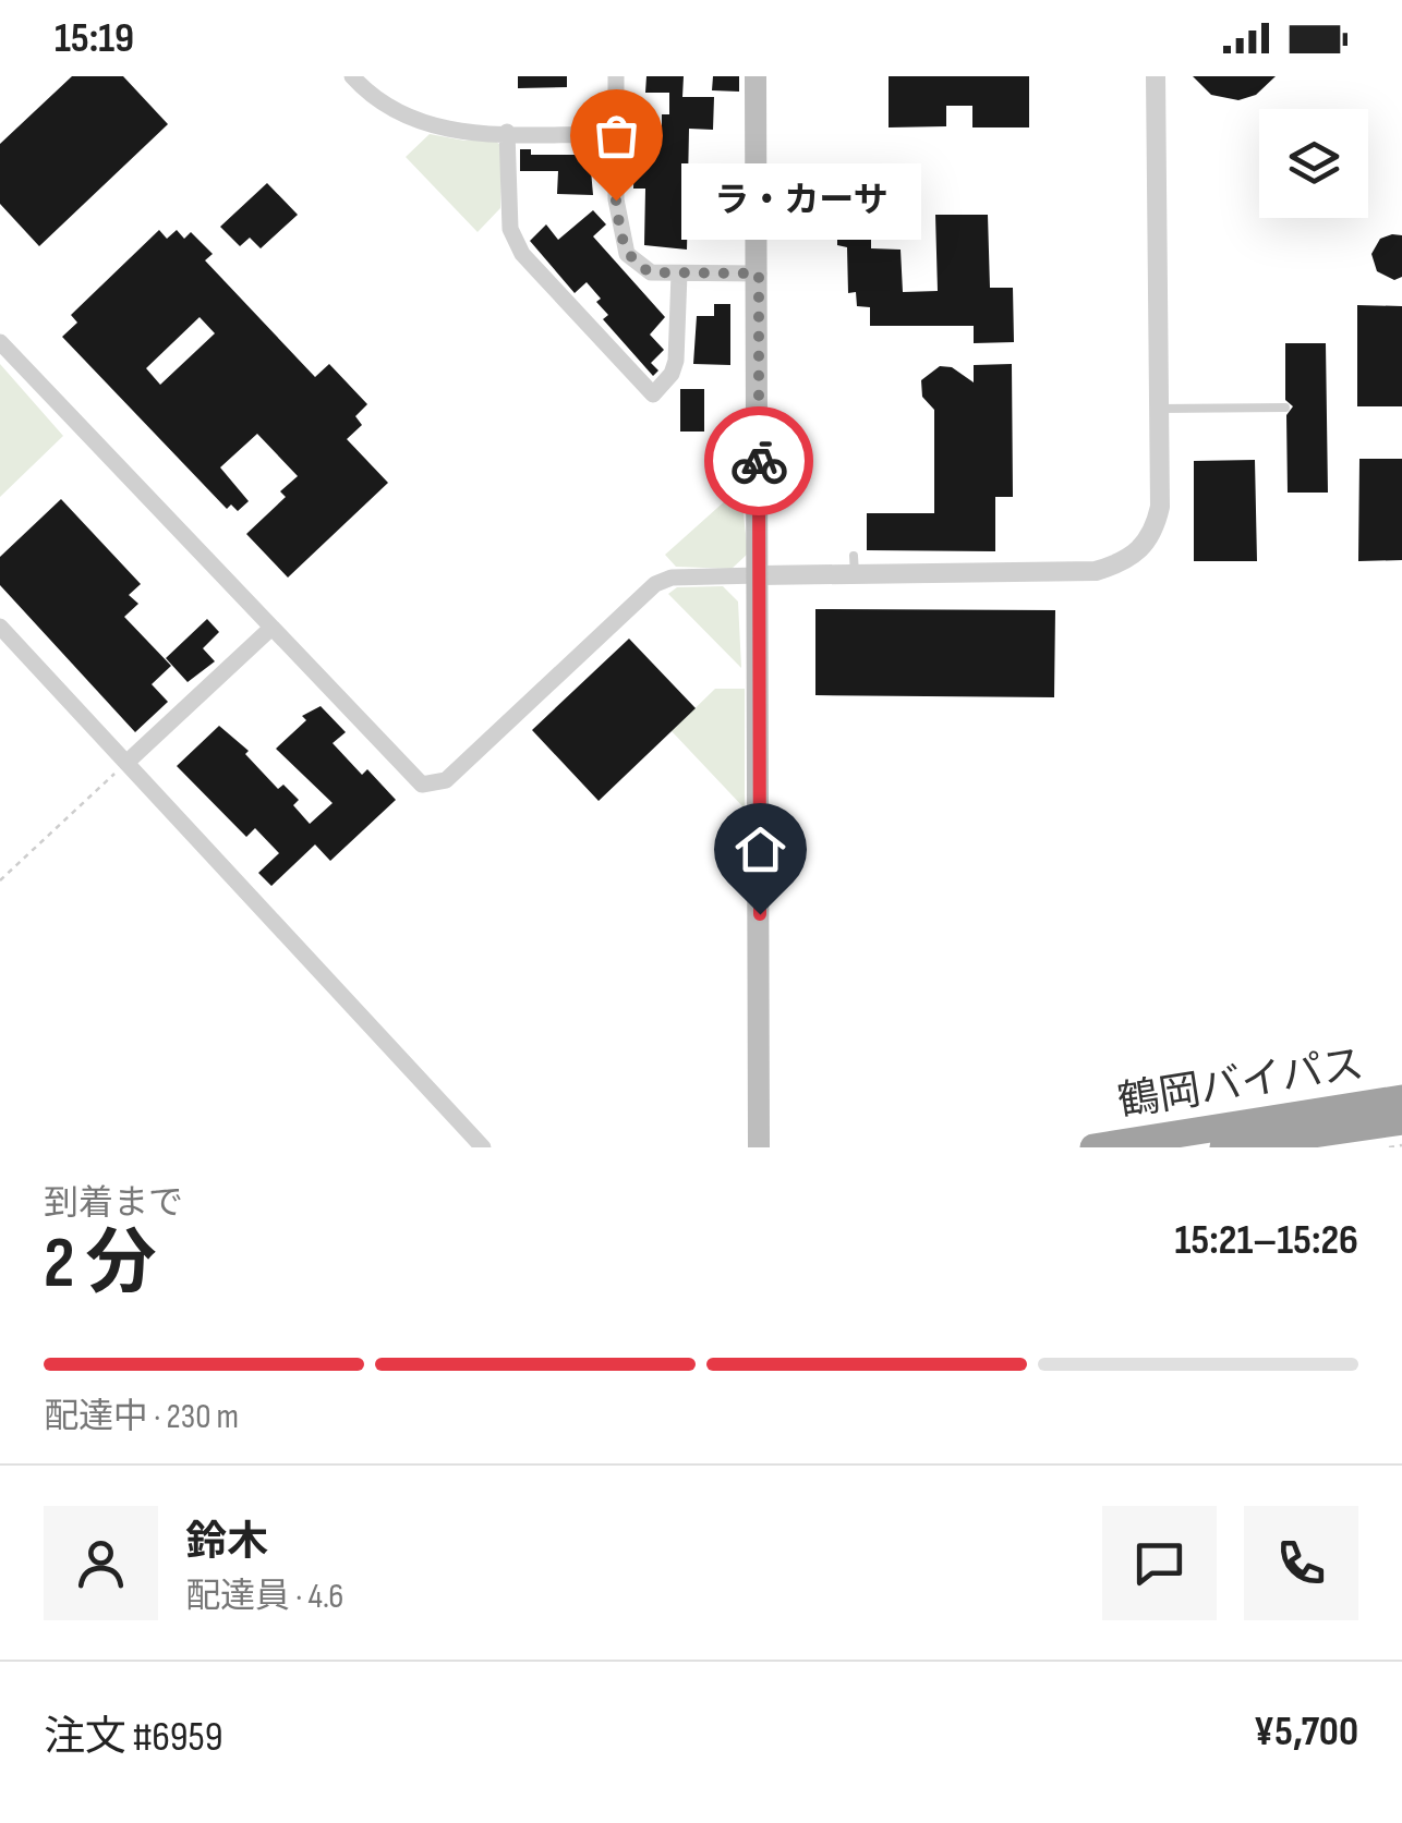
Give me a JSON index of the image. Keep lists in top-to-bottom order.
{
  "streets": {
    "highway": ["鶴岡バイパス"]
  },
  "places": ["ラ・カーサ"],
  "page": {
    "status": "15:19",
    "bubble": "ラ・カーサ",
    "heading": ["2 分", "到着まで", "15:21–15:26"],
    "panel": [
      "鈴木",
      "配達員 · 4.6",
      "注文 #6959",
      "¥5,700"
    ],
    "bar": "配達中 · 230 m"
  }
}
